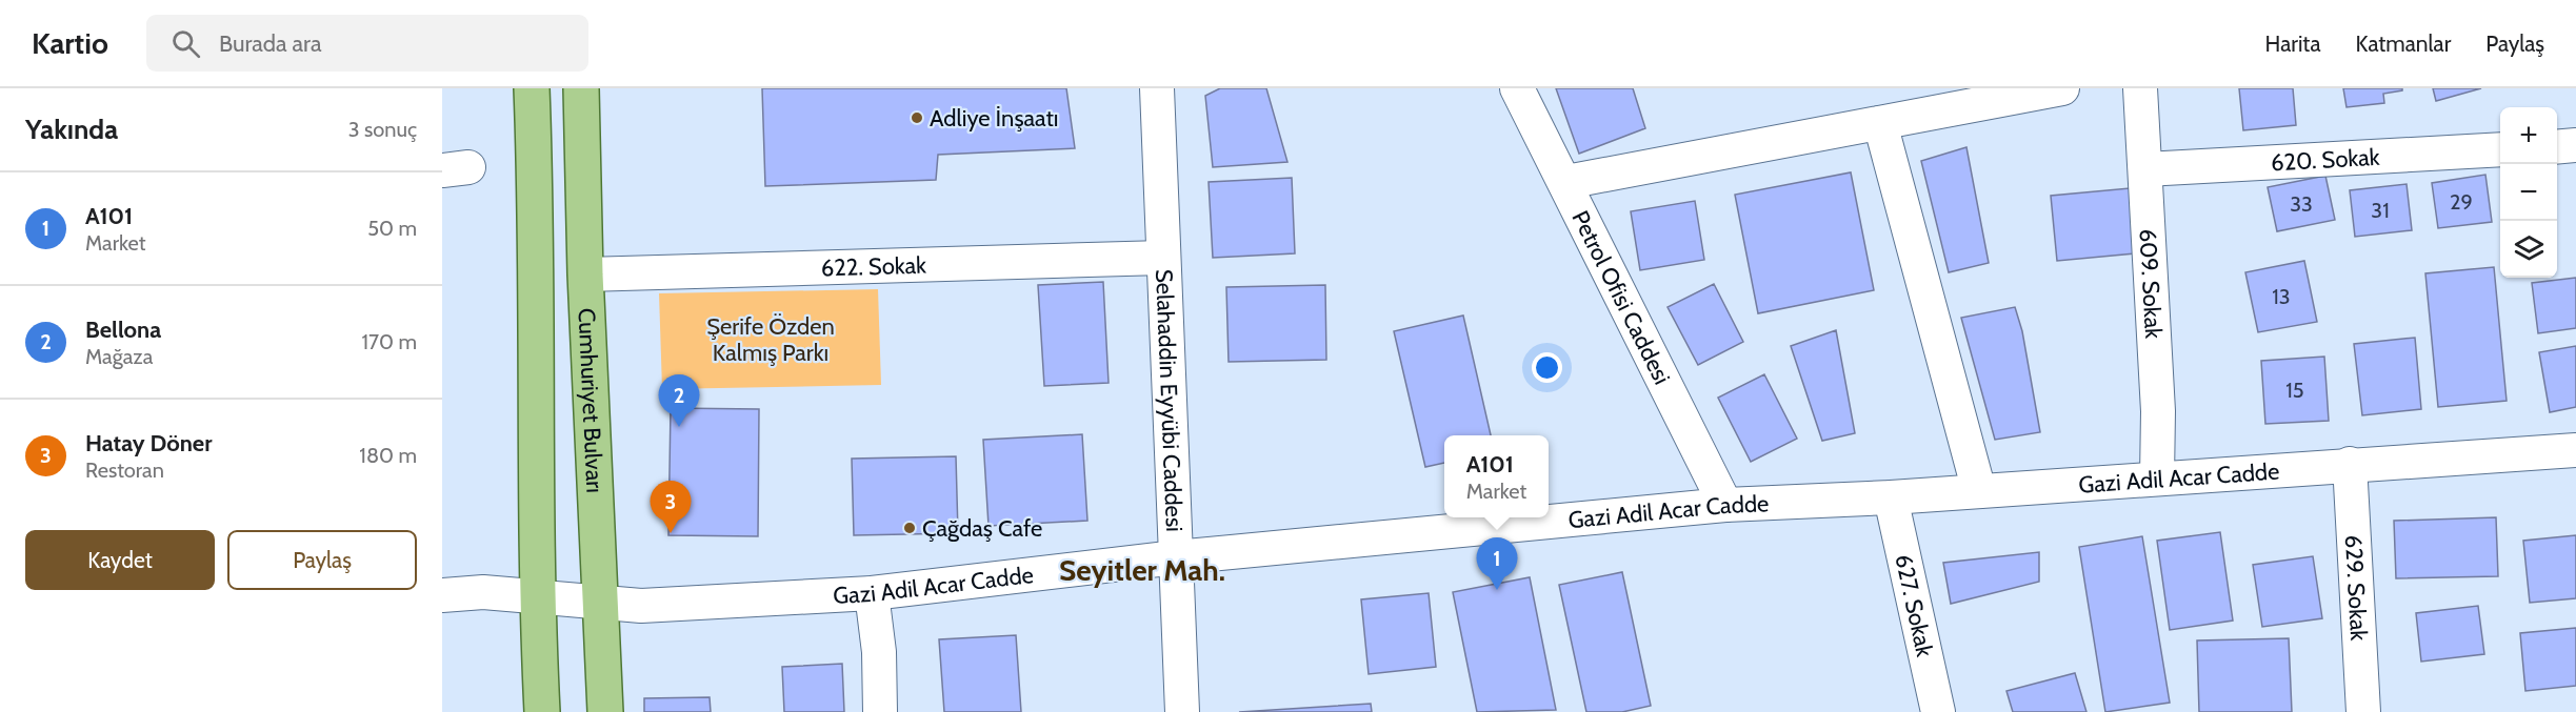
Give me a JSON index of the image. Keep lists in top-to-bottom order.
{
  "streets": {
    "main road": ["Cumhuriyet Bulvarı"],
    "street": [
      "620. Sokak",
      "622. Sokak",
      "609. Sokak",
      "Petrol Ofisi Caddesi",
      "Selahaddin Eyyübi Caddesi",
      "Gazi Adil Acar Cadde",
      "629. Sokak",
      "627. Sokak"
    ]
  },
  "crossings": [
    ["620. Sokak", "609. Sokak"],
    ["622. Sokak", "Cumhuriyet Bulvarı"],
    ["622. Sokak", "Selahaddin Eyyübi Caddesi"],
    ["609. Sokak", "Gazi Adil Acar Cadde"],
    ["Petrol Ofisi Caddesi", "Gazi Adil Acar Cadde"],
    ["Cumhuriyet Bulvarı", "Gazi Adil Acar Cadde"],
    ["Selahaddin Eyyübi Caddesi", "Gazi Adil Acar Cadde"],
    ["Gazi Adil Acar Cadde", "629. Sokak"],
    ["Gazi Adil Acar Cadde", "627. Sokak"]
  ],
  "districts": ["Seyitler Mah."],
  "parks": ["Şerife Özden Kalmış Parkı"],
  "places": ["Adliye İnşaatı", "Çağdaş Cafe"],
  "house_numbers": [
    "29",
    "33",
    "31",
    "13",
    "15"
  ],
  "page": {
    "header": "Kartio",
    "search": "Burada ara",
    "nav": ["Harita", "Katmanlar", "Paylaş"],
    "heading": ["Yakında", "3 sonuç"],
    "map_buttons": ["+", "−"],
    "list": [
      {
        "mark": "1",
        "name": "A101",
        "note": "Market",
        "value": "50 m"
      },
      {
        "mark": "2",
        "name": "Bellona",
        "note": "Mağaza",
        "value": "170 m"
      },
      {
        "mark": "3",
        "name": "Hatay Döner",
        "note": "Restoran",
        "value": "180 m"
      }
    ],
    "pins": ["2", "3", "1"],
    "popup": ["A101", "Market"],
    "buttons": ["Kaydet", "Paylaş"]
  }
}
